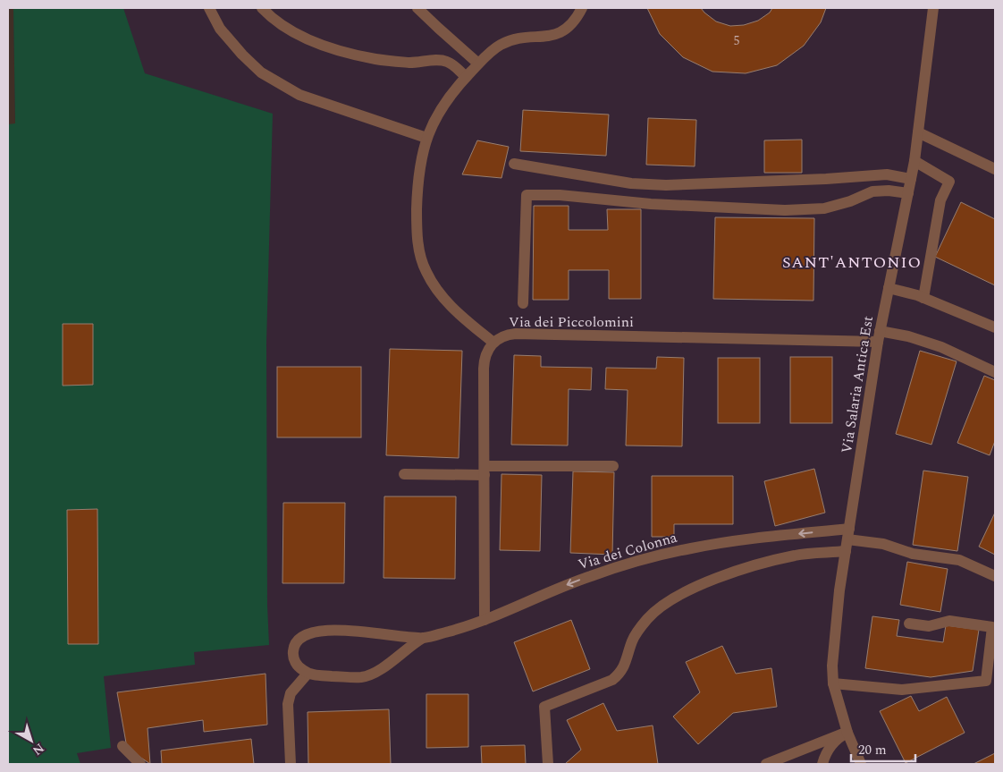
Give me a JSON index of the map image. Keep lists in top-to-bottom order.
{
  "streets": {
    "street": ["Via dei Piccolomini", "Via Salaria Antica Est", "Via dei Colonna"]
  },
  "crossings": [
    ["Via dei Piccolomini", "Via Salaria Antica Est"],
    ["Via dei Piccolomini", "Via dei Colonna"],
    ["Via Salaria Antica Est", "Via dei Colonna"]
  ],
  "one_way": ["Via dei Colonna"],
  "districts": ["SANT'ANTONIO"],
  "house_numbers": ["5"],
  "scale_bar": "20 m",
  "north": "bottom right"
}
